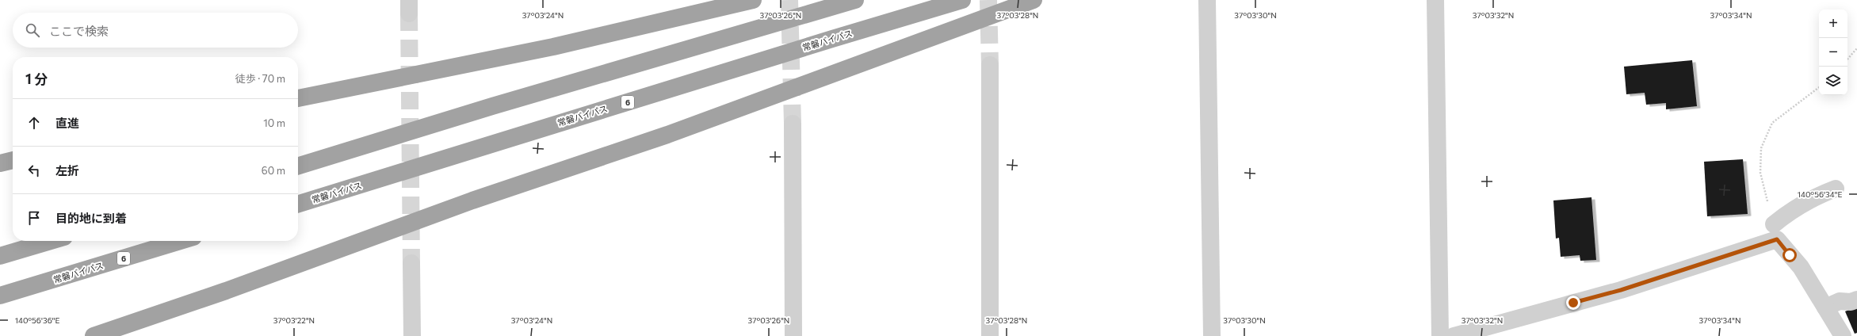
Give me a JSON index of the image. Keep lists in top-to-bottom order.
{
  "streets": {
    "highway": ["常磐バイパス", "6"]
  },
  "page": {
    "map_buttons": ["+", "−"],
    "search": "ここで検索",
    "heading": ["1 分", "徒歩 · 70 m"],
    "list": [
      ["直進", "10 m"],
      ["左折", "60 m"],
      "目的地に到着"
    ]
  },
  "coordinates": [
    "37°03'24\"N",
    "37°03'26\"N",
    "37°03'28\"N",
    "37°03'30\"N",
    "37°03'32\"N",
    "37°03'34\"N",
    "140°56'34\"E",
    "37°03'22\"N",
    "140°56'36\"E"
  ]
}
